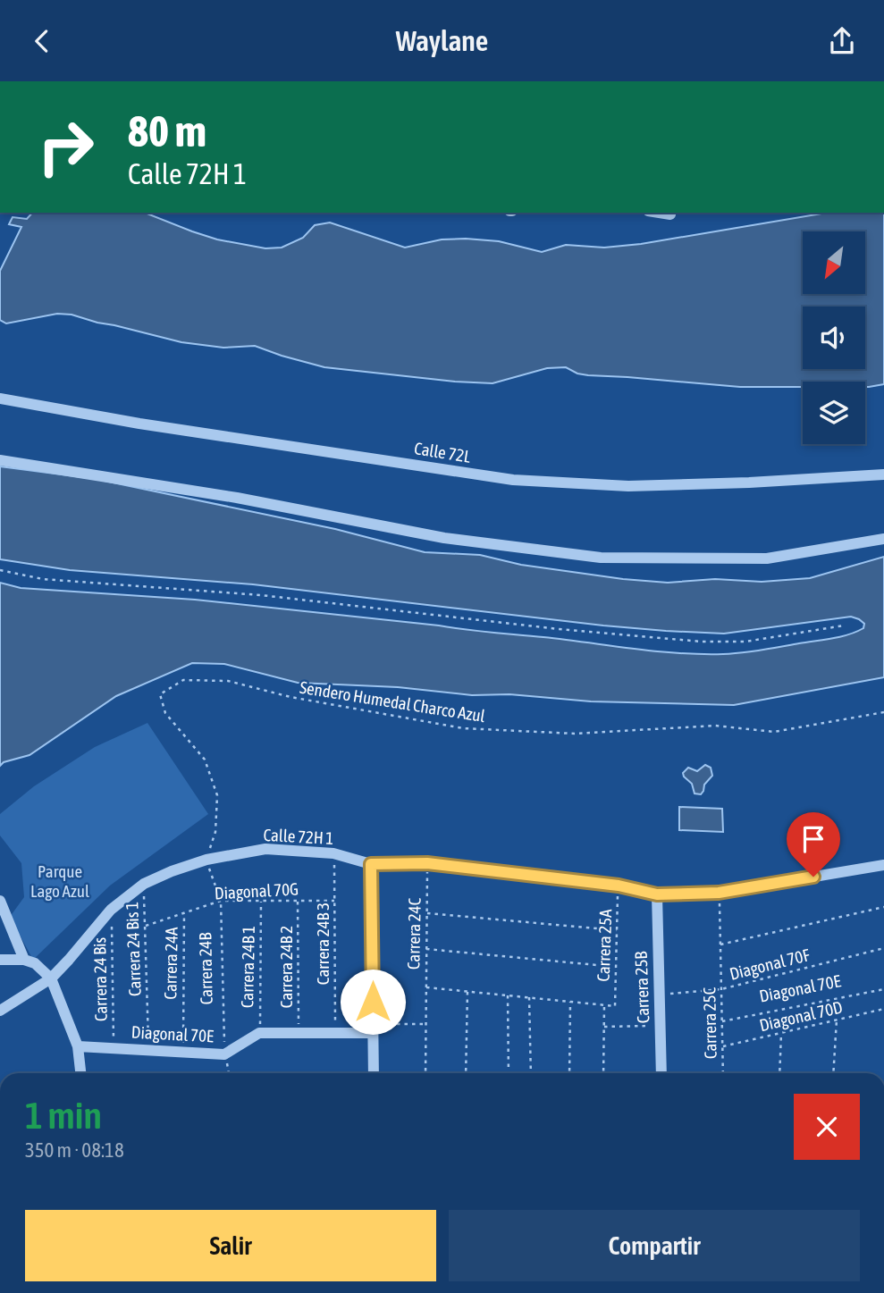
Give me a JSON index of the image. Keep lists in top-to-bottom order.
{
  "streets": {
    "street": [
      "Calle 72L",
      "Calle 72H 1",
      "Carrera 25B",
      "Diagonal 70E"
    ],
    "path": [
      "Sendero Humedal Charco Azul",
      "Diagonal 70G",
      "Carrera 24C",
      "Carrera 24B 3",
      "Carrera 25A",
      "Carrera 24 Bis 1",
      "Carrera 24A",
      "Diagonal 70F",
      "Carrera 24B 1",
      "Carrera 24B 2",
      "Carrera 24B",
      "Carrera 24 Bis",
      "Diagonal 70D",
      "Carrera 25C"
    ]
  },
  "crossings": [
    ["Sendero Humedal Charco Azul", "Calle 72H 1"],
    ["Sendero Humedal Charco Azul", "Carrera 24B"],
    ["Calle 72H 1", "Carrera 24C"],
    ["Calle 72H 1", "Carrera 24B 3"],
    ["Calle 72H 1", "Carrera 25A"],
    ["Calle 72H 1", "Carrera 24 Bis 1"],
    ["Calle 72H 1", "Carrera 24B"],
    ["Calle 72H 1", "Carrera 24 Bis"],
    ["Calle 72H 1", "Carrera 25B"],
    ["Calle 72H 1", "Carrera 25C"],
    ["Diagonal 70G", "Carrera 24B 3"],
    ["Diagonal 70G", "Carrera 24 Bis 1"],
    ["Diagonal 70G", "Carrera 24A"],
    ["Diagonal 70G", "Carrera 24B 1"],
    ["Diagonal 70G", "Carrera 24B 2"],
    ["Diagonal 70G", "Carrera 24B"],
    ["Carrera 24 Bis 1", "Diagonal 70E"],
    ["Carrera 24A", "Diagonal 70E"],
    ["Diagonal 70F", "Carrera 25B"],
    ["Diagonal 70F", "Carrera 25C"],
    ["Carrera 24B 1", "Diagonal 70E"],
    ["Carrera 24B", "Diagonal 70E"],
    ["Carrera 24 Bis", "Diagonal 70E"],
    ["Diagonal 70E", "Carrera 25C"],
    ["Diagonal 70D", "Carrera 25C"]
  ],
  "parks": ["Parque Lago Azul"],
  "north": "bottom left",
  "page": {
    "header": "Waylane",
    "turn": ["80 m", "Calle 72H 1"],
    "heading": ["1 min", "350 m · 08:18"],
    "buttons": ["Salir", "Compartir"]
  }
}
